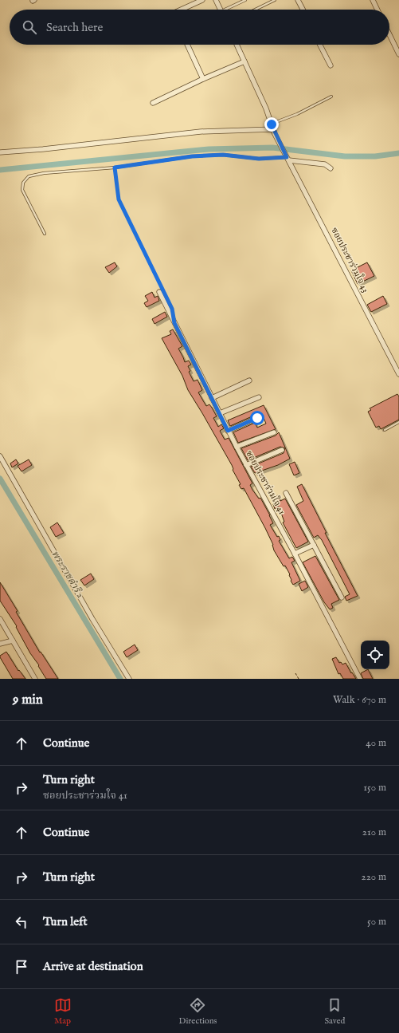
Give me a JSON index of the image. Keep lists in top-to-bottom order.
{
  "streets": {
    "street": ["ซอยประชาร่วมใจ 43", "ซอยประชาร่วมใจ 41"]
  },
  "water": ["พระราชดำริ 2"],
  "page": {
    "search": "Search here",
    "heading": ["9 min", "Walk · 670 m"],
    "list": [
      ["Continue", "40 m"],
      ["Turn right", "ซอยประชาร่วมใจ 41", "150 m"],
      ["Continue", "210 m"],
      ["Turn right", "220 m"],
      ["Turn left", "50 m"],
      "Arrive at destination"
    ],
    "nav": ["Map", "Directions", "Saved"]
  }
}
